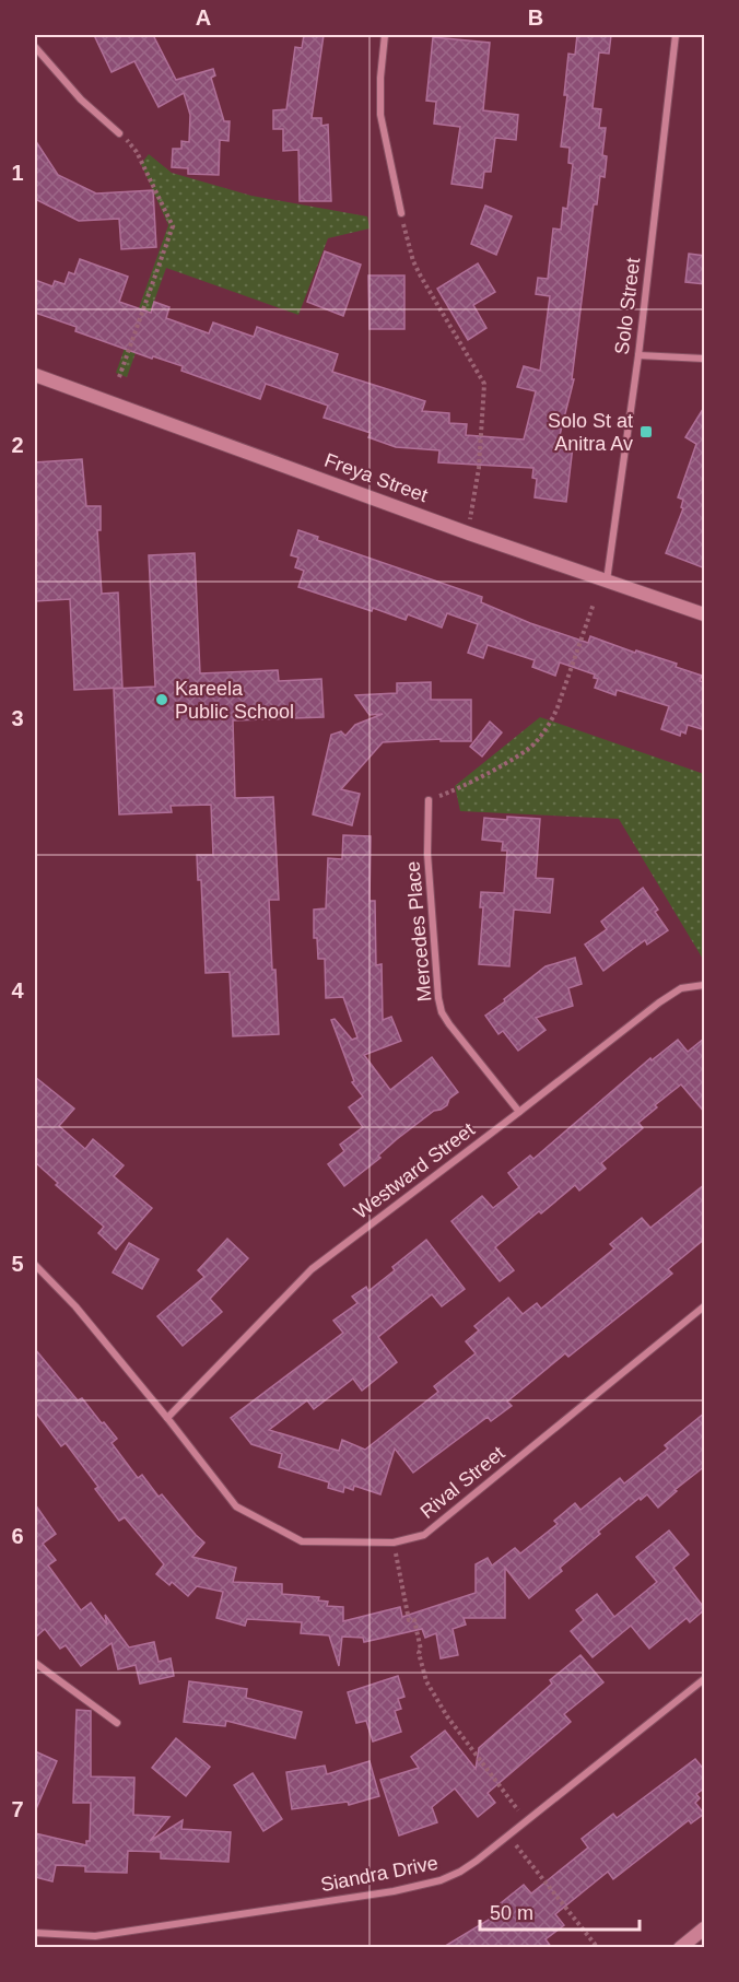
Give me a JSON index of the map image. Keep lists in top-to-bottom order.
{
  "streets": {
    "street": [
      "Solo Street",
      "Freya Street",
      "Mercedes Place",
      "Westward Street",
      "Rival Street",
      "Siandra Drive"
    ]
  },
  "crossings": [
    ["Solo Street", "Freya Street"],
    ["Mercedes Place", "Westward Street"],
    ["Westward Street", "Rival Street"]
  ],
  "places": {
    "transit": ["Solo St at Anitra Av"],
    "other": ["Kareela Public School"]
  },
  "scale_bar": "50 m",
  "grid": {
    "columns": ["A", "B"],
    "rows": [
      "1",
      "2",
      "3",
      "4",
      "5",
      "6",
      "7"
    ]
  }
}
